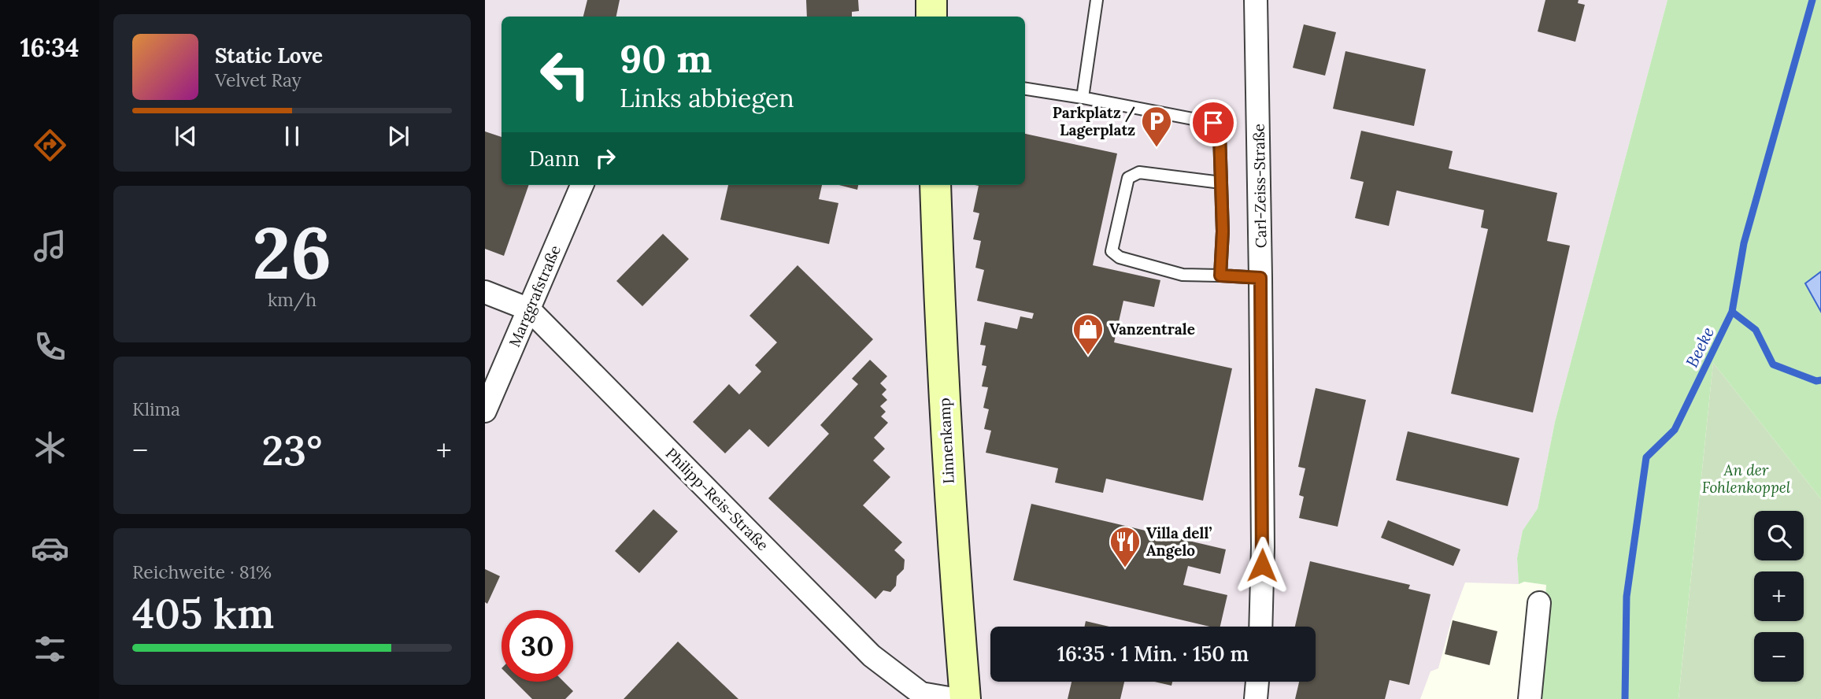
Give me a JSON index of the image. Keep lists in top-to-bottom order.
{
  "streets": {
    "main road": ["Linnenkamp"],
    "street": ["Carl-Zeiss-Straße", "Marggrafstraße", "Philipp-Reis-Straße"]
  },
  "crossings": [
    ["Marggrafstraße", "Philipp-Reis-Straße"]
  ],
  "water": ["Beeke"],
  "parks": ["An der Fohlenkoppel"],
  "places": {
    "parking": ["Parkplatz / Lagerplatz"],
    "shop": ["Vanzentrale"],
    "restaurant": ["Villa dell’ Angelo"]
  },
  "page": {
    "tabs": "16:34",
    "turn": ["90 m", "Links abbiegen"],
    "song": ["Static Love", "Velvet Ray"],
    "then": "Dann",
    "tile": [
      ["26", "km/h"],
      "Klima",
      ["Reichweite · 81%", "405 km"]
    ],
    "heat": ["−", "23°", "+"],
    "map_buttons": ["+", "−"],
    "limit": "30",
    "trip": "16:35 · 1 Min. · 150 m"
  }
}
